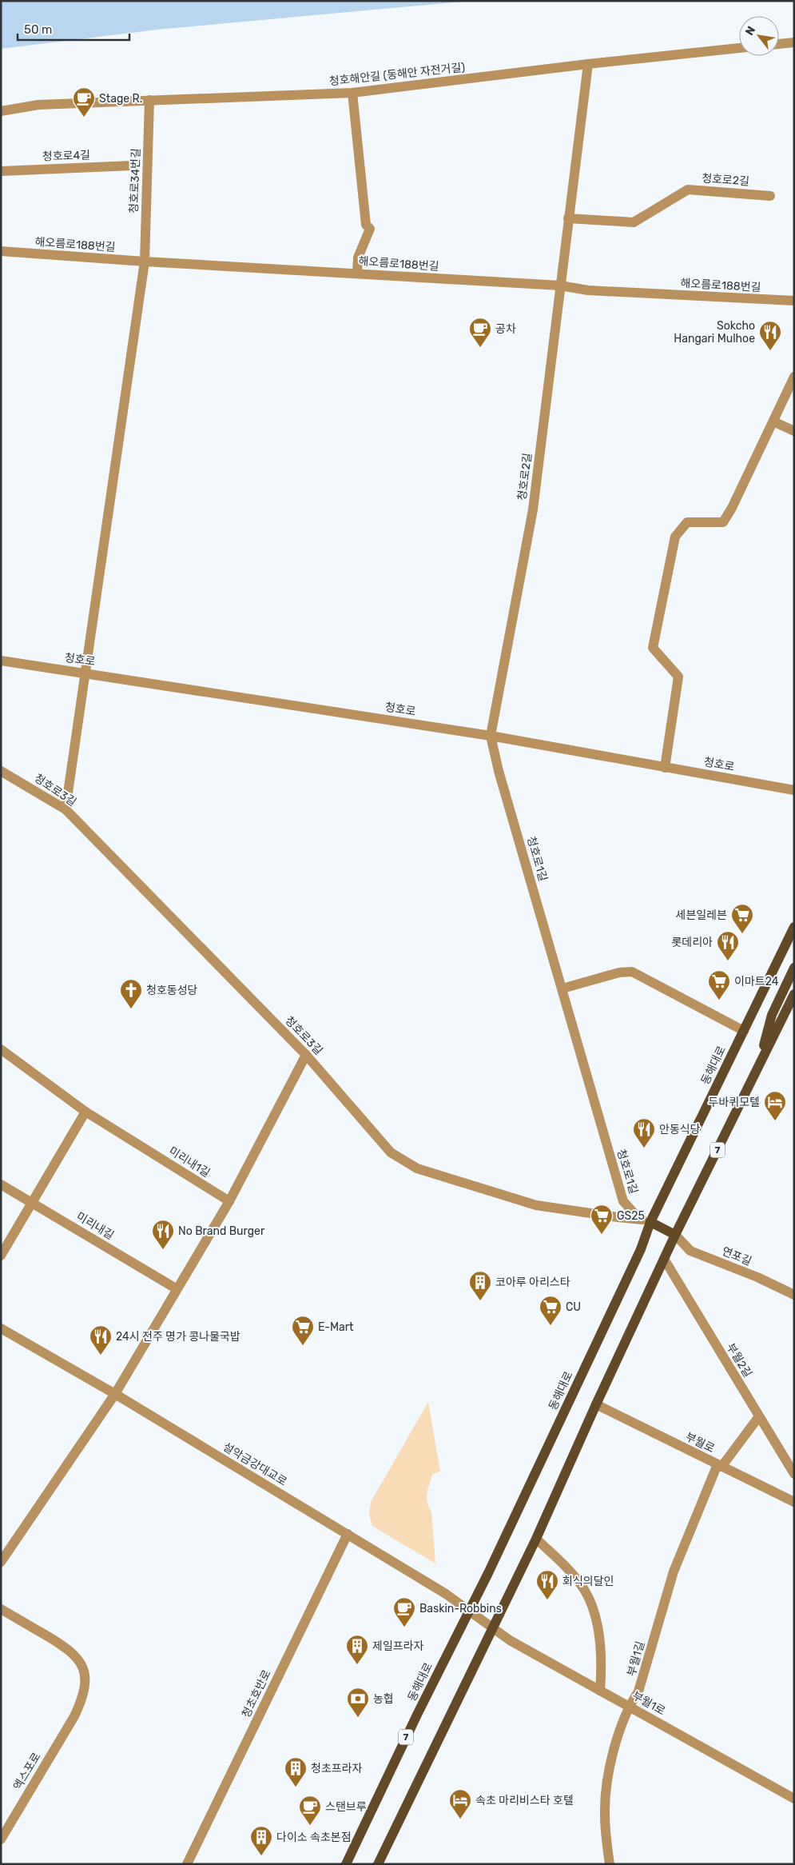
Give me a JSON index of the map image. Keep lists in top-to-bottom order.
{
  "streets": {
    "main road": ["동해대로", "7"],
    "street": [
      "청호해안길 (동해안 자전거길)",
      "청호로4길",
      "청호로2길",
      "청호로34번길",
      "해오름로188번길",
      "청호로",
      "청호로3길",
      "청호로1길",
      "미리내1길",
      "미리내길",
      "연포길",
      "부월2길",
      "부월로",
      "설악금강대교로",
      "부월1길",
      "청초호반로",
      "부월1로",
      "엑스포로"
    ]
  },
  "crossings": [
    ["청호해안길 (동해안 자전거길)", "청호로2길"],
    ["청호해안길 (동해안 자전거길)", "청호로34번길"],
    ["청호로2길", "해오름로188번길"],
    ["청호로2길", "청호로"],
    ["청호로2길", "청호로1길"],
    ["청호로34번길", "해오름로188번길"],
    ["청호로34번길", "청호로"],
    ["청호로34번길", "청호로3길"],
    ["청호로", "청호로1길"],
    ["청호로3길", "청호로1길"],
    ["동해대로", "설악금강대교로"],
    ["7", "연포길"],
    ["7", "부월2길"],
    ["7", "부월로"],
    ["7", "설악금강대교로"],
    ["7", "부월1로"],
    ["부월2길", "부월1길"],
    ["부월로", "부월1길"],
    ["설악금강대교로", "청초호반로"],
    ["설악금강대교로", "부월1로"],
    ["부월1길", "부월1로"]
  ],
  "places": {
    "cafe": [
      "Stage R.",
      "공차",
      "Baskin-Robbins",
      "스탠브루"
    ],
    "restaurant": [
      "Sokcho Hangari Mulhoe",
      "롯데리아",
      "안동식당",
      "No Brand Burger",
      "24시 전주 명가 콩나물국밥",
      "회식의달인"
    ],
    "supermarket": [
      "세븐일레븐",
      "이마트24",
      "GS25",
      "CU",
      "E-Mart"
    ],
    "church": ["청호동성당"],
    "hotel": ["두바퀴모텔", "속초 마리비스타 호텔"],
    "building": [
      "코아루 아리스타",
      "제일프라자",
      "청초프라자",
      "다이소 속초본점"
    ],
    "bank": ["농협"]
  },
  "scale_bar": "50 m",
  "north": "top left"
}
